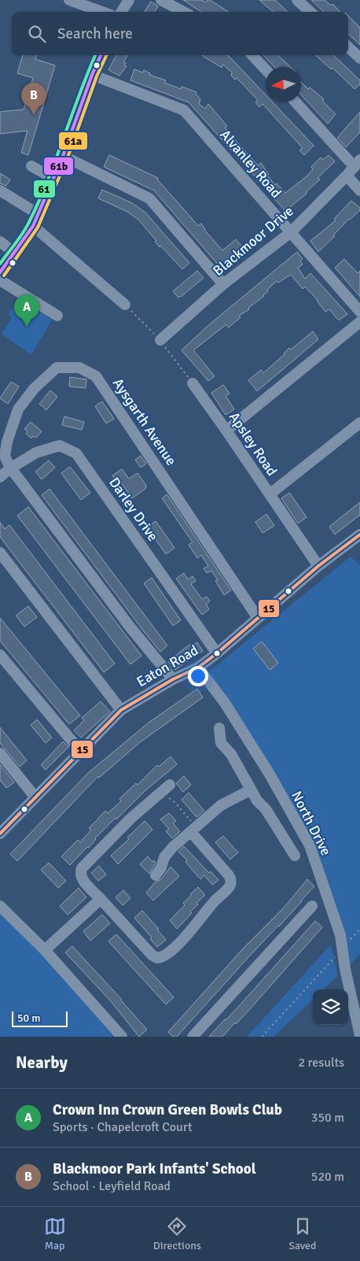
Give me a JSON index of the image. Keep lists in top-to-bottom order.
{
  "streets": {
    "street": [
      "Alvanley Road",
      "Blackmoor Drive",
      "Aysgarth Avenue",
      "Apsley Road",
      "Darley Drive",
      "Eaton Road",
      "North Drive"
    ]
  },
  "crossings": [
    ["Alvanley Road", "Blackmoor Drive"],
    ["Aysgarth Avenue", "Darley Drive"],
    ["Aysgarth Avenue", "Eaton Road"],
    ["Apsley Road", "Eaton Road"],
    ["Darley Drive", "Eaton Road"],
    ["Eaton Road", "North Drive"]
  ],
  "lines": [
    "transit line 61b",
    "transit line 61a",
    "transit line 61",
    "transit line 15"
  ],
  "scale_bar": "50 m",
  "north": "left",
  "page": {
    "search": "Search here",
    "pins": ["B", "A"],
    "scale": "50 m",
    "heading": ["Nearby", "2 results"],
    "list": [
      {
        "mark": "A",
        "name": "Crown Inn Crown Green Bowls Club",
        "note": "Sports · Chapelcroft Court",
        "value": "350 m"
      },
      {
        "mark": "B",
        "name": "Blackmoor Park Infants' School",
        "note": "School · Leyfield Road",
        "value": "520 m"
      }
    ],
    "nav": ["Map", "Directions", "Saved"]
  }
}
